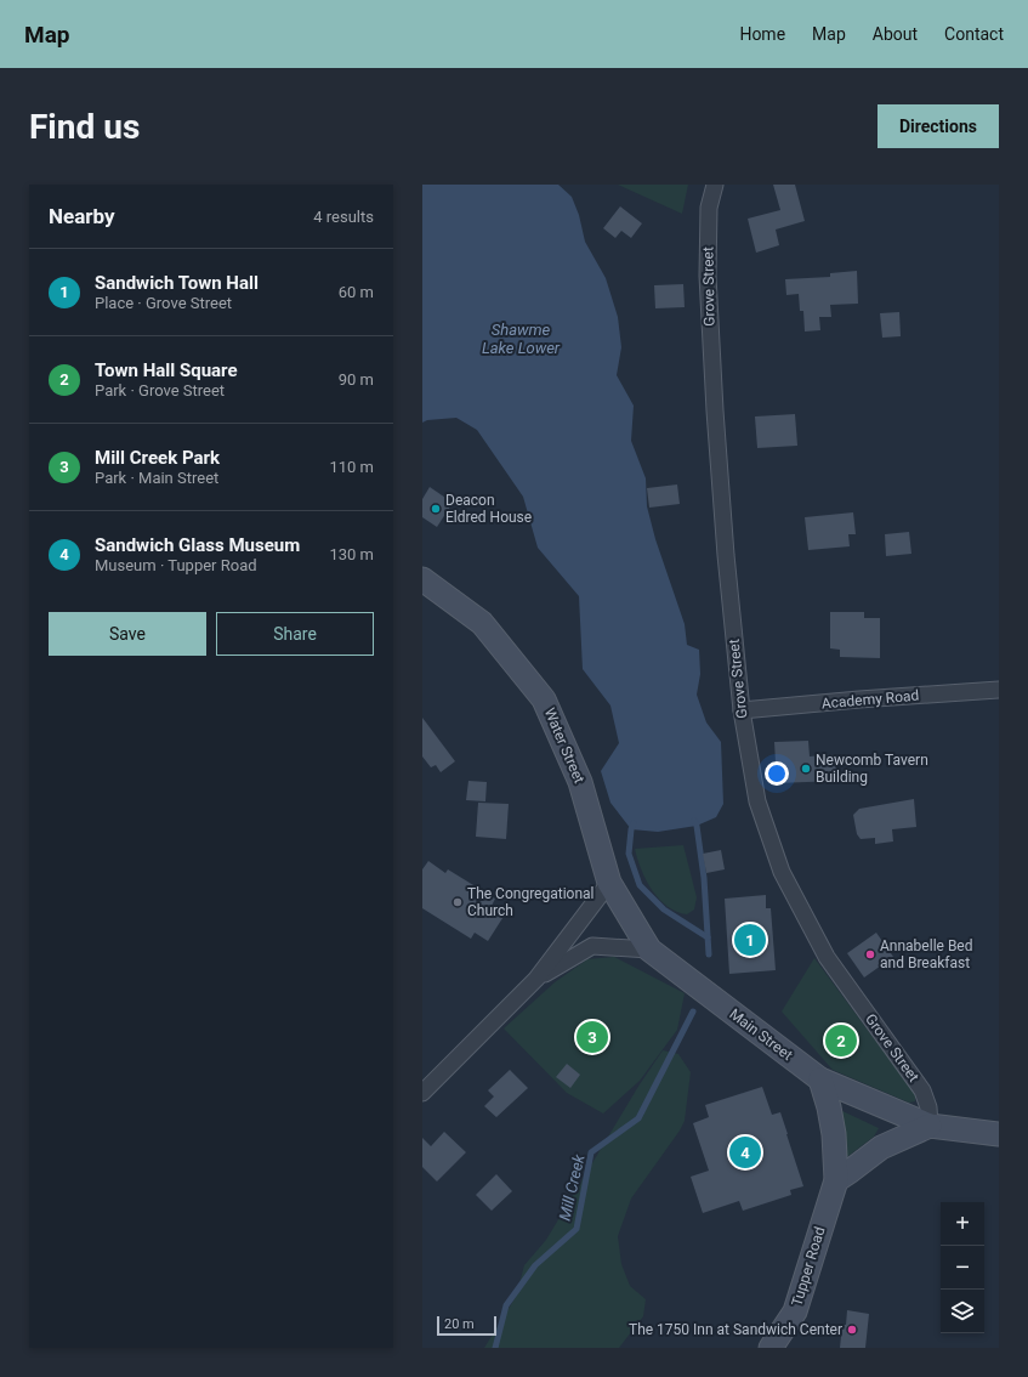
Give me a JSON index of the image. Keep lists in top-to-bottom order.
{
  "streets": {
    "main road": ["Water Street", "Main Street", "Tupper Road"],
    "street": ["Grove Street", "Academy Road"]
  },
  "crossings": [
    ["Grove Street", "Academy Road"],
    ["Grove Street", "Main Street"],
    ["Water Street", "Main Street"],
    ["Main Street", "Tupper Road"]
  ],
  "water": ["Shawme Lake Lower", "Mill Creek"],
  "places": [
    "Deacon Eldred House",
    "Newcomb Tavern Building",
    "The Congregational Church",
    "Annabelle Bed and Breakfast",
    "The 1750 Inn at Sandwich Center"
  ],
  "scale_bar": "20 m",
  "page": {
    "header": "Map",
    "nav": [
      "Home",
      "Map",
      "About",
      "Contact"
    ],
    "buttons": [
      "Directions",
      ["Save", "Share"]
    ],
    "title": "Find us",
    "heading": ["Nearby", "4 results"],
    "list": [
      {
        "mark": "1",
        "name": "Sandwich Town Hall",
        "note": "Place · Grove Street",
        "value": "60 m"
      },
      {
        "mark": "2",
        "name": "Town Hall Square",
        "note": "Park · Grove Street",
        "value": "90 m"
      },
      {
        "mark": "3",
        "name": "Mill Creek Park",
        "note": "Park · Main Street",
        "value": "110 m"
      },
      {
        "mark": "4",
        "name": "Sandwich Glass Museum",
        "note": "Museum · Tupper Road",
        "value": "130 m"
      }
    ],
    "pins": [
      "1",
      "3",
      "2",
      "4"
    ],
    "map_buttons": ["+", "−"],
    "scale": "20 m"
  }
}
